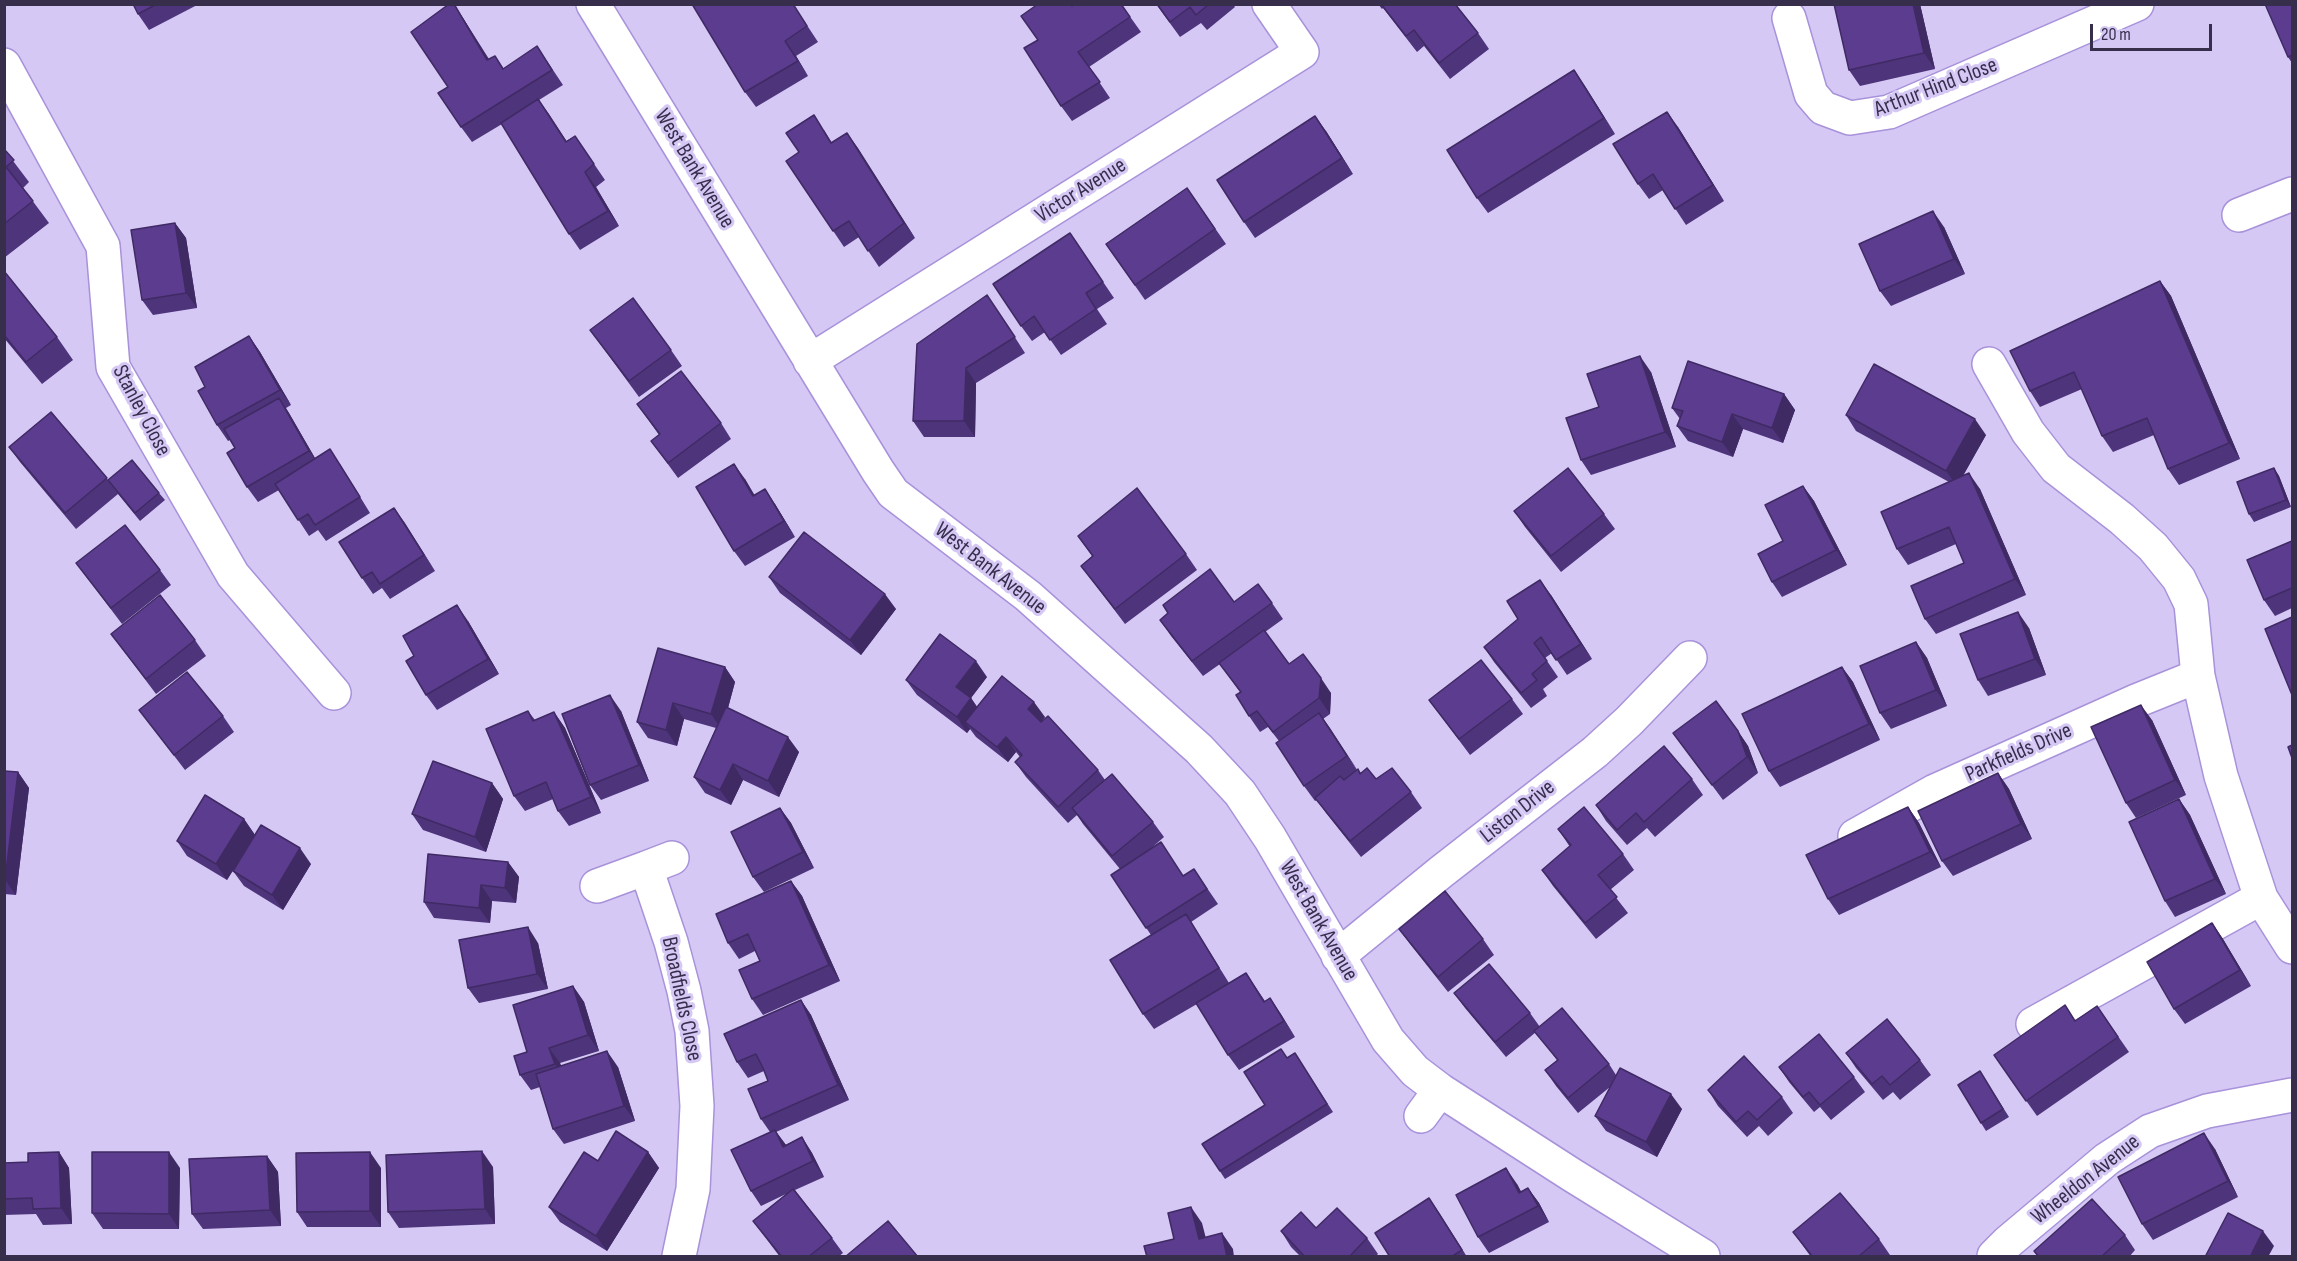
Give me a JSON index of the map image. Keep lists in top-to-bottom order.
{
  "streets": {
    "street": [
      "Arthur Hind Close",
      "West Bank Avenue",
      "Victor Avenue",
      "Stanley Close",
      "Parkfields Drive",
      "Liston Drive",
      "Broadfields Close",
      "Wheeldon Avenue"
    ]
  },
  "crossings": [
    ["West Bank Avenue", "Victor Avenue"],
    ["West Bank Avenue", "Liston Drive"]
  ],
  "scale_bar": "20 m"
}
